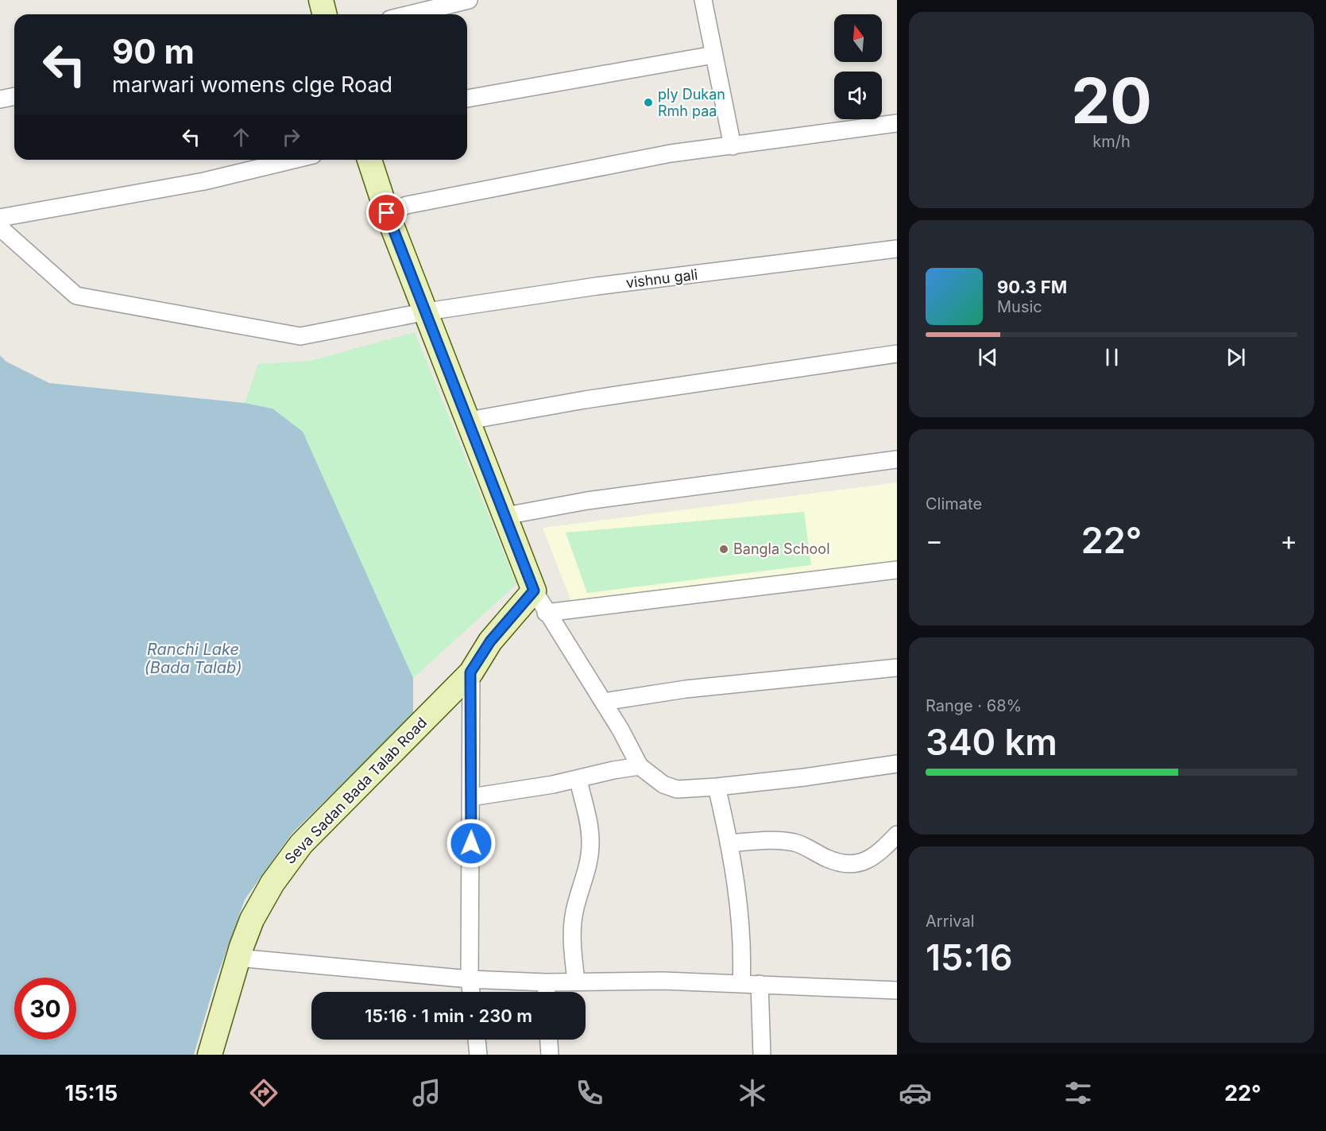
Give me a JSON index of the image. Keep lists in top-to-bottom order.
{
  "streets": {
    "street": ["vishnu gali", "Seva Sadan Bada Talab Road"]
  },
  "water": ["Ranchi Lake (Bada Talab)"],
  "places": ["ply Dukan Rmh paa", "Bangla School"],
  "north": "top",
  "page": {
    "tile": [
      ["20", "km/h"],
      "Climate",
      ["Range · 68%", "340 km"],
      ["Arrival", "15:16"]
    ],
    "turn": ["90 m", "marwari womens clge Road"],
    "song": ["90.3 FM", "Music"],
    "heat": ["−", "22°", "+"],
    "limit": "30",
    "trip": "15:16 · 1 min · 230 m",
    "tabs": ["15:15", "22°"]
  }
}
